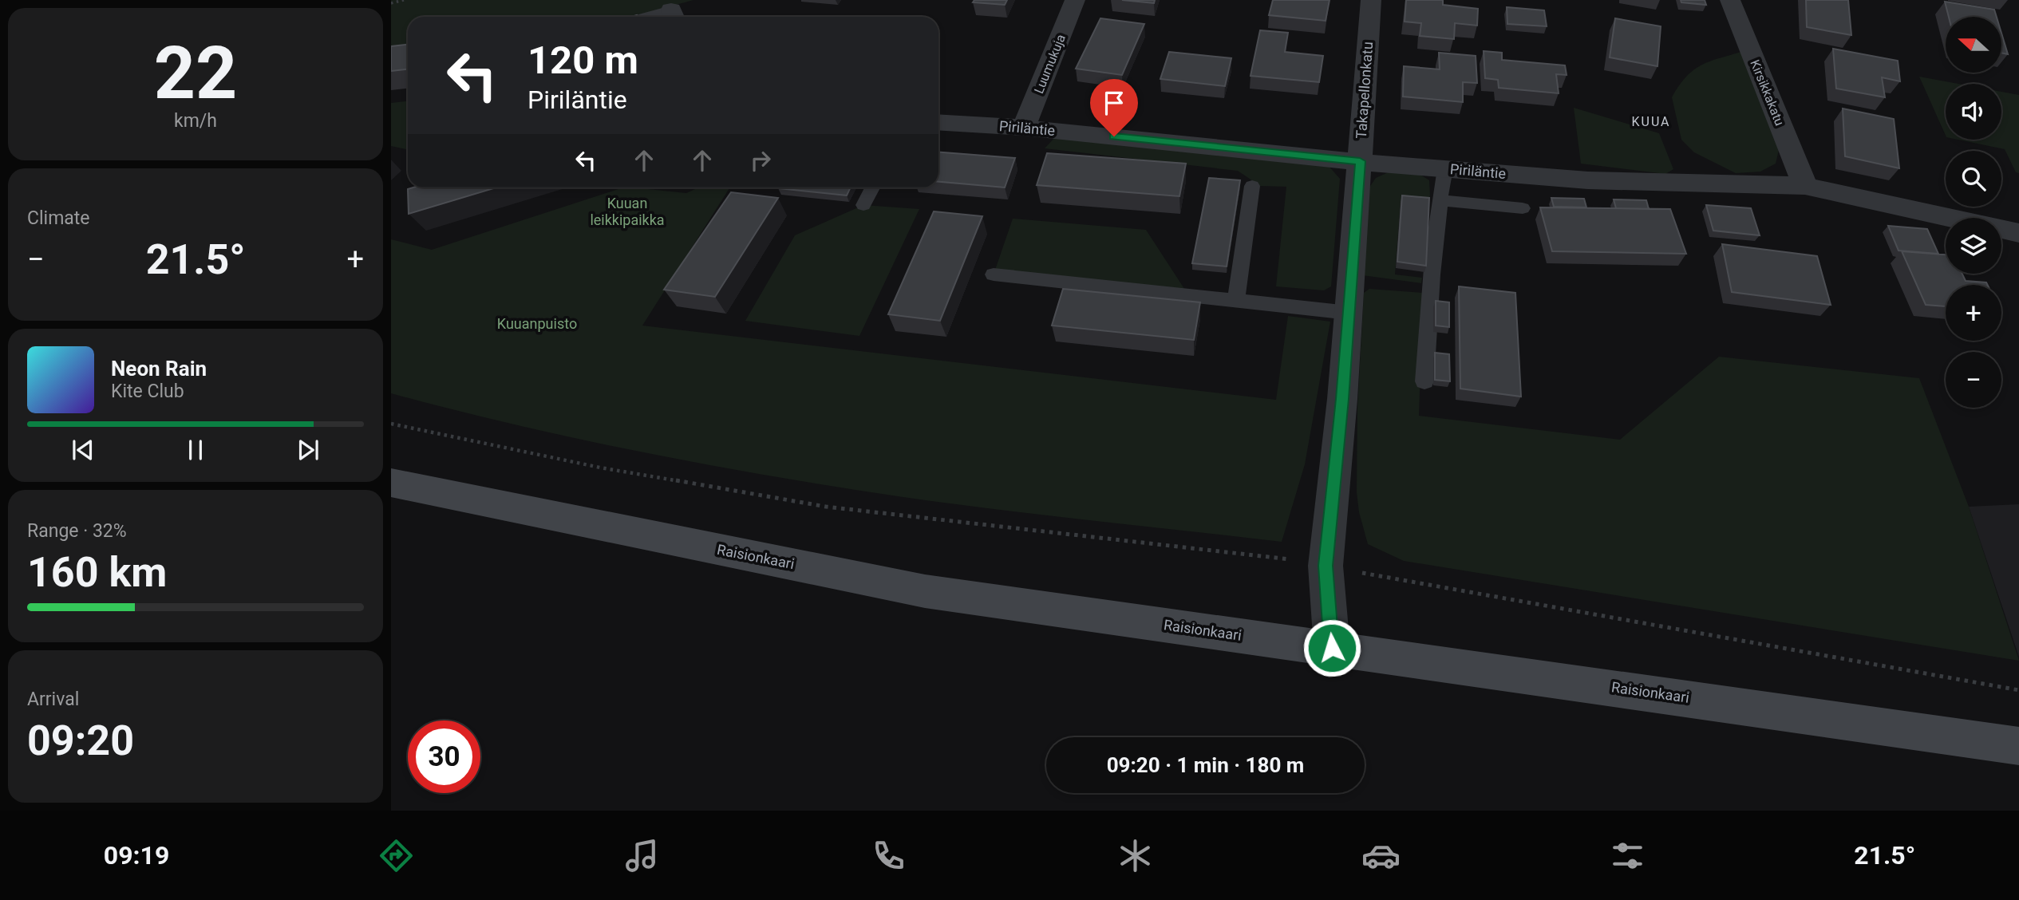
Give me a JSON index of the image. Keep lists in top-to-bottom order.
{
  "streets": {
    "main road": ["Raisionkaari"],
    "street": [
      "Luumukuja",
      "Takapellonkatu",
      "Kirsikkakatu",
      "Piriläntie"
    ]
  },
  "crossings": [
    ["Luumukuja", "Piriläntie"],
    ["Takapellonkatu", "Piriläntie"],
    ["Takapellonkatu", "Raisionkaari"],
    ["Kirsikkakatu", "Piriläntie"]
  ],
  "districts": ["KUUA"],
  "parks": ["Kuuan leikkipaikka", "Kuuanpuisto"],
  "north": "left",
  "page": {
    "tile": [
      ["22", "km/h"],
      "Climate",
      ["Range · 32%", "160 km"],
      ["Arrival", "09:20"]
    ],
    "map_buttons": ["+", "−"],
    "turn": ["120 m", "Piriläntie"],
    "heat": ["−", "21.5°", "+"],
    "song": ["Neon Rain", "Kite Club"],
    "limit": "30",
    "trip": "09:20 · 1 min · 180 m",
    "tabs": ["09:19", "21.5°"]
  }
}
